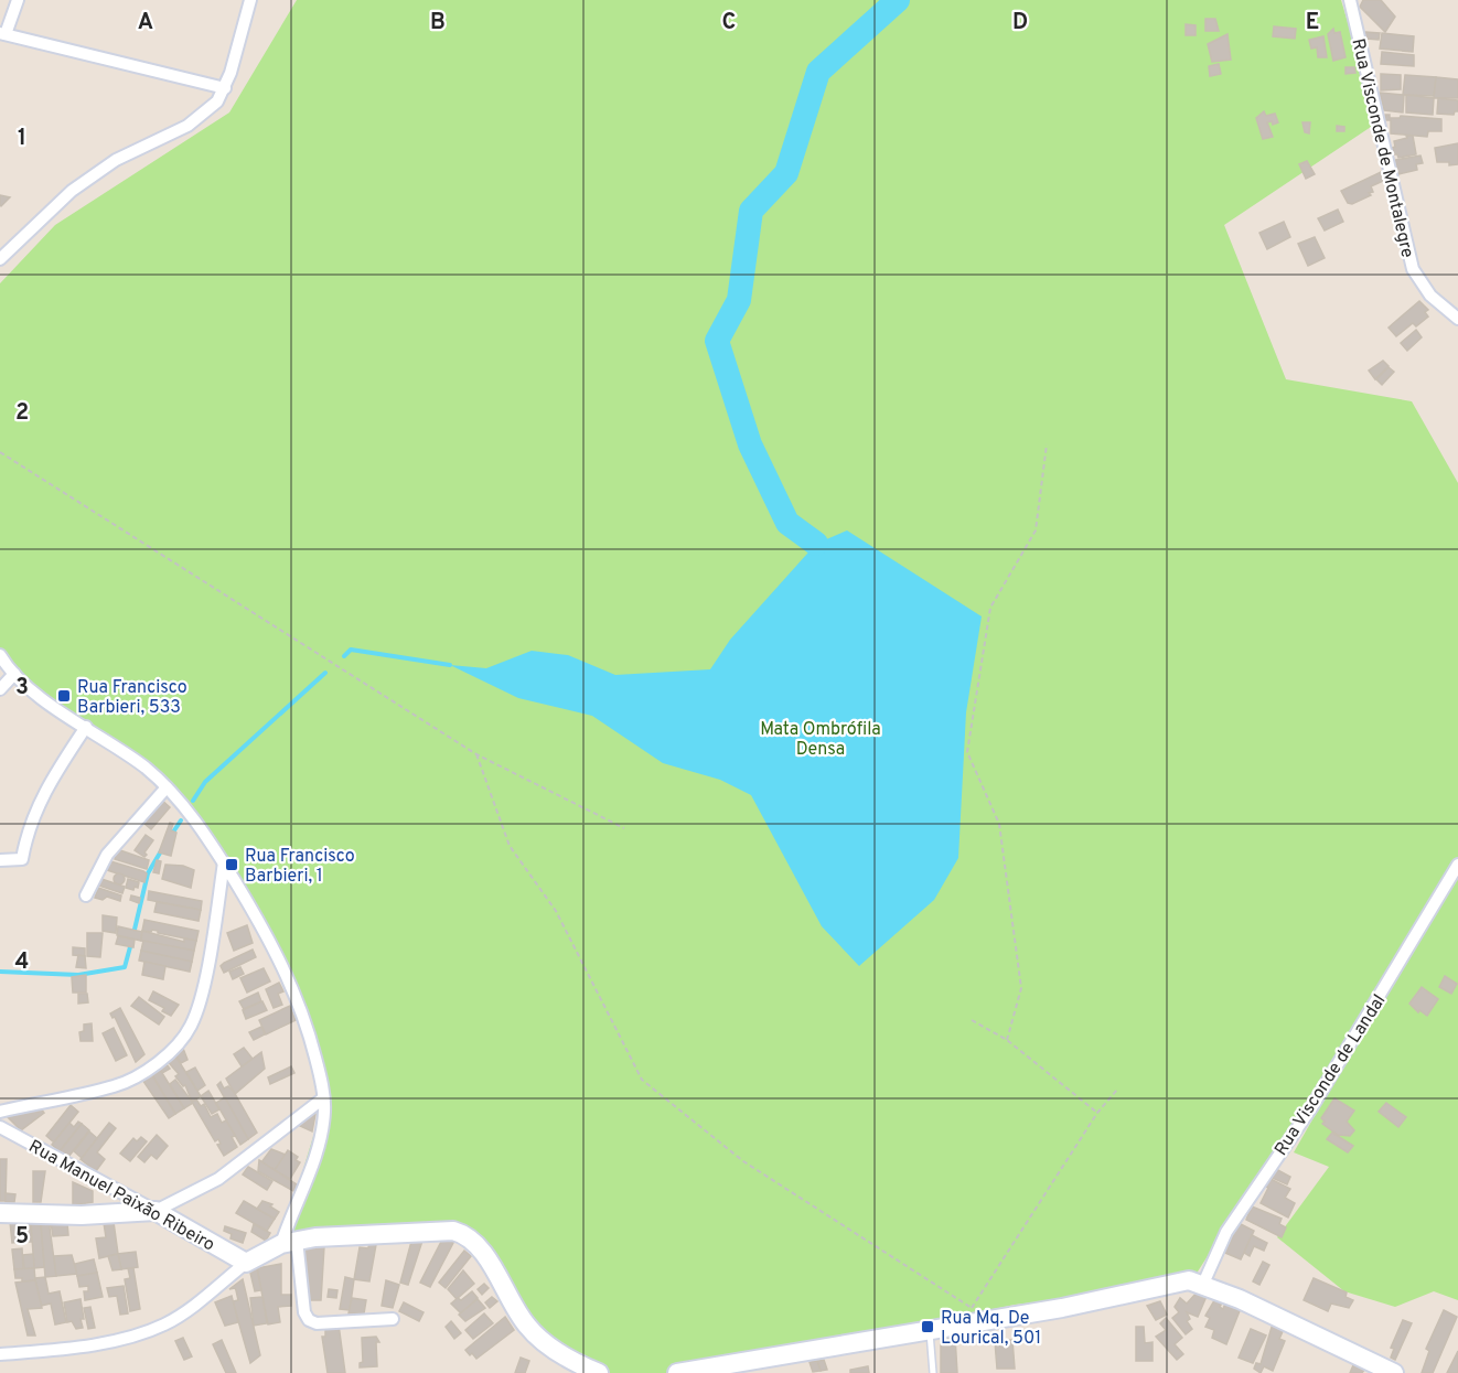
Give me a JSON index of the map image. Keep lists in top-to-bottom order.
{
  "streets": {
    "main road": ["Rua Manuel Paixão Ribeiro"],
    "street": ["Rua Visconde de Montalegre", "Rua Visconde de Landal"]
  },
  "parks": ["Mata Ombrófila Densa"],
  "places": {
    "transit": ["Rua Francisco Barbieri, 533", "Rua Francisco Barbieri, 1", "Rua Mq. De Lourical, 501"]
  },
  "grid": {
    "columns": [
      "A",
      "B",
      "C",
      "D",
      "E"
    ],
    "rows": [
      "1",
      "2",
      "3",
      "4",
      "5"
    ]
  }
}
